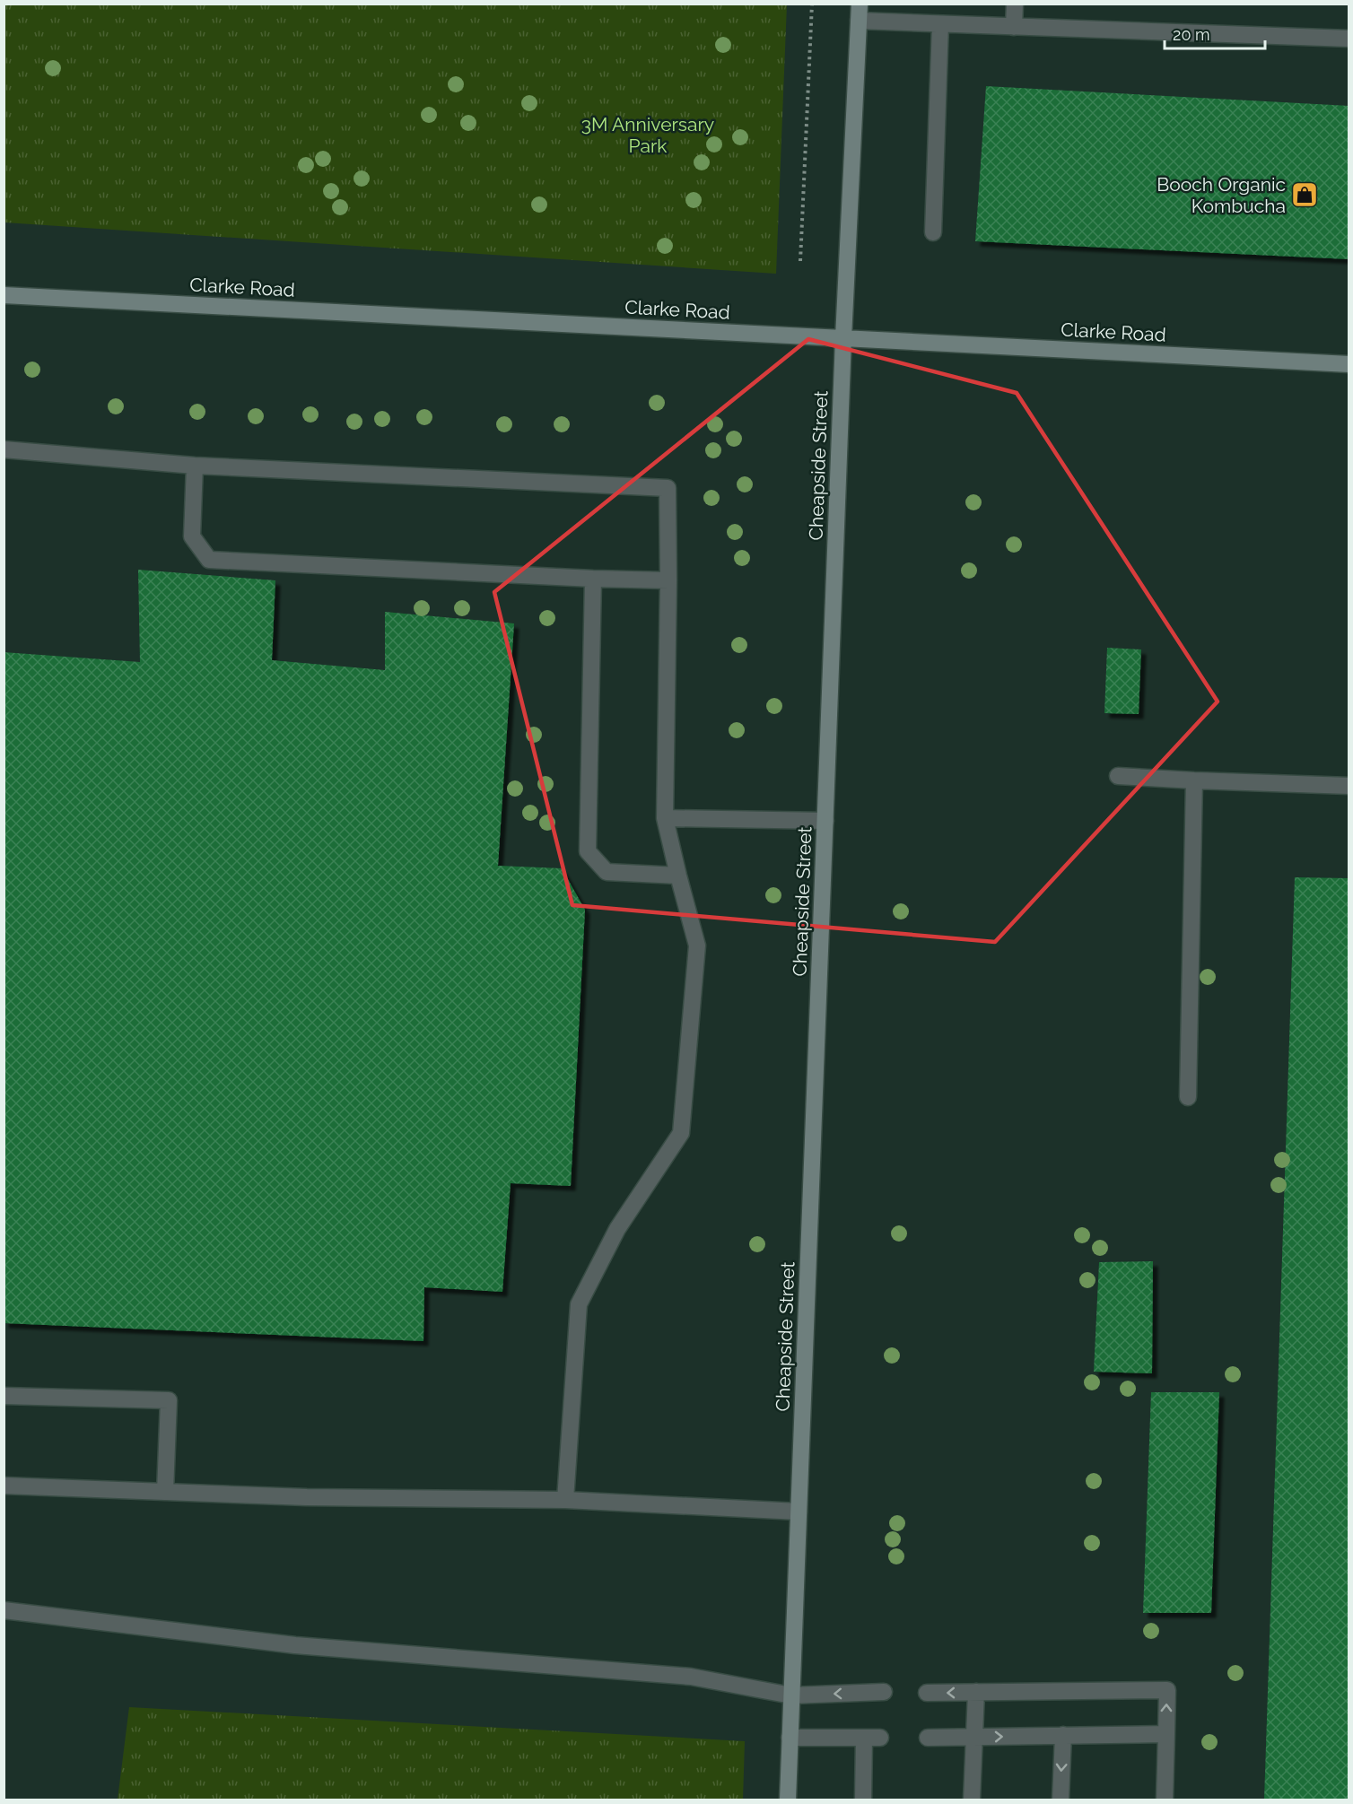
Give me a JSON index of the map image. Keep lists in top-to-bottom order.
{
  "streets": {
    "street": ["Clarke Road", "Cheapside Street"]
  },
  "crossings": [
    ["Clarke Road", "Cheapside Street"]
  ],
  "parks": ["3M Anniversary Park"],
  "places": {
    "shop": ["Booch Organic Kombucha"]
  },
  "scale_bar": "20 m"
}
